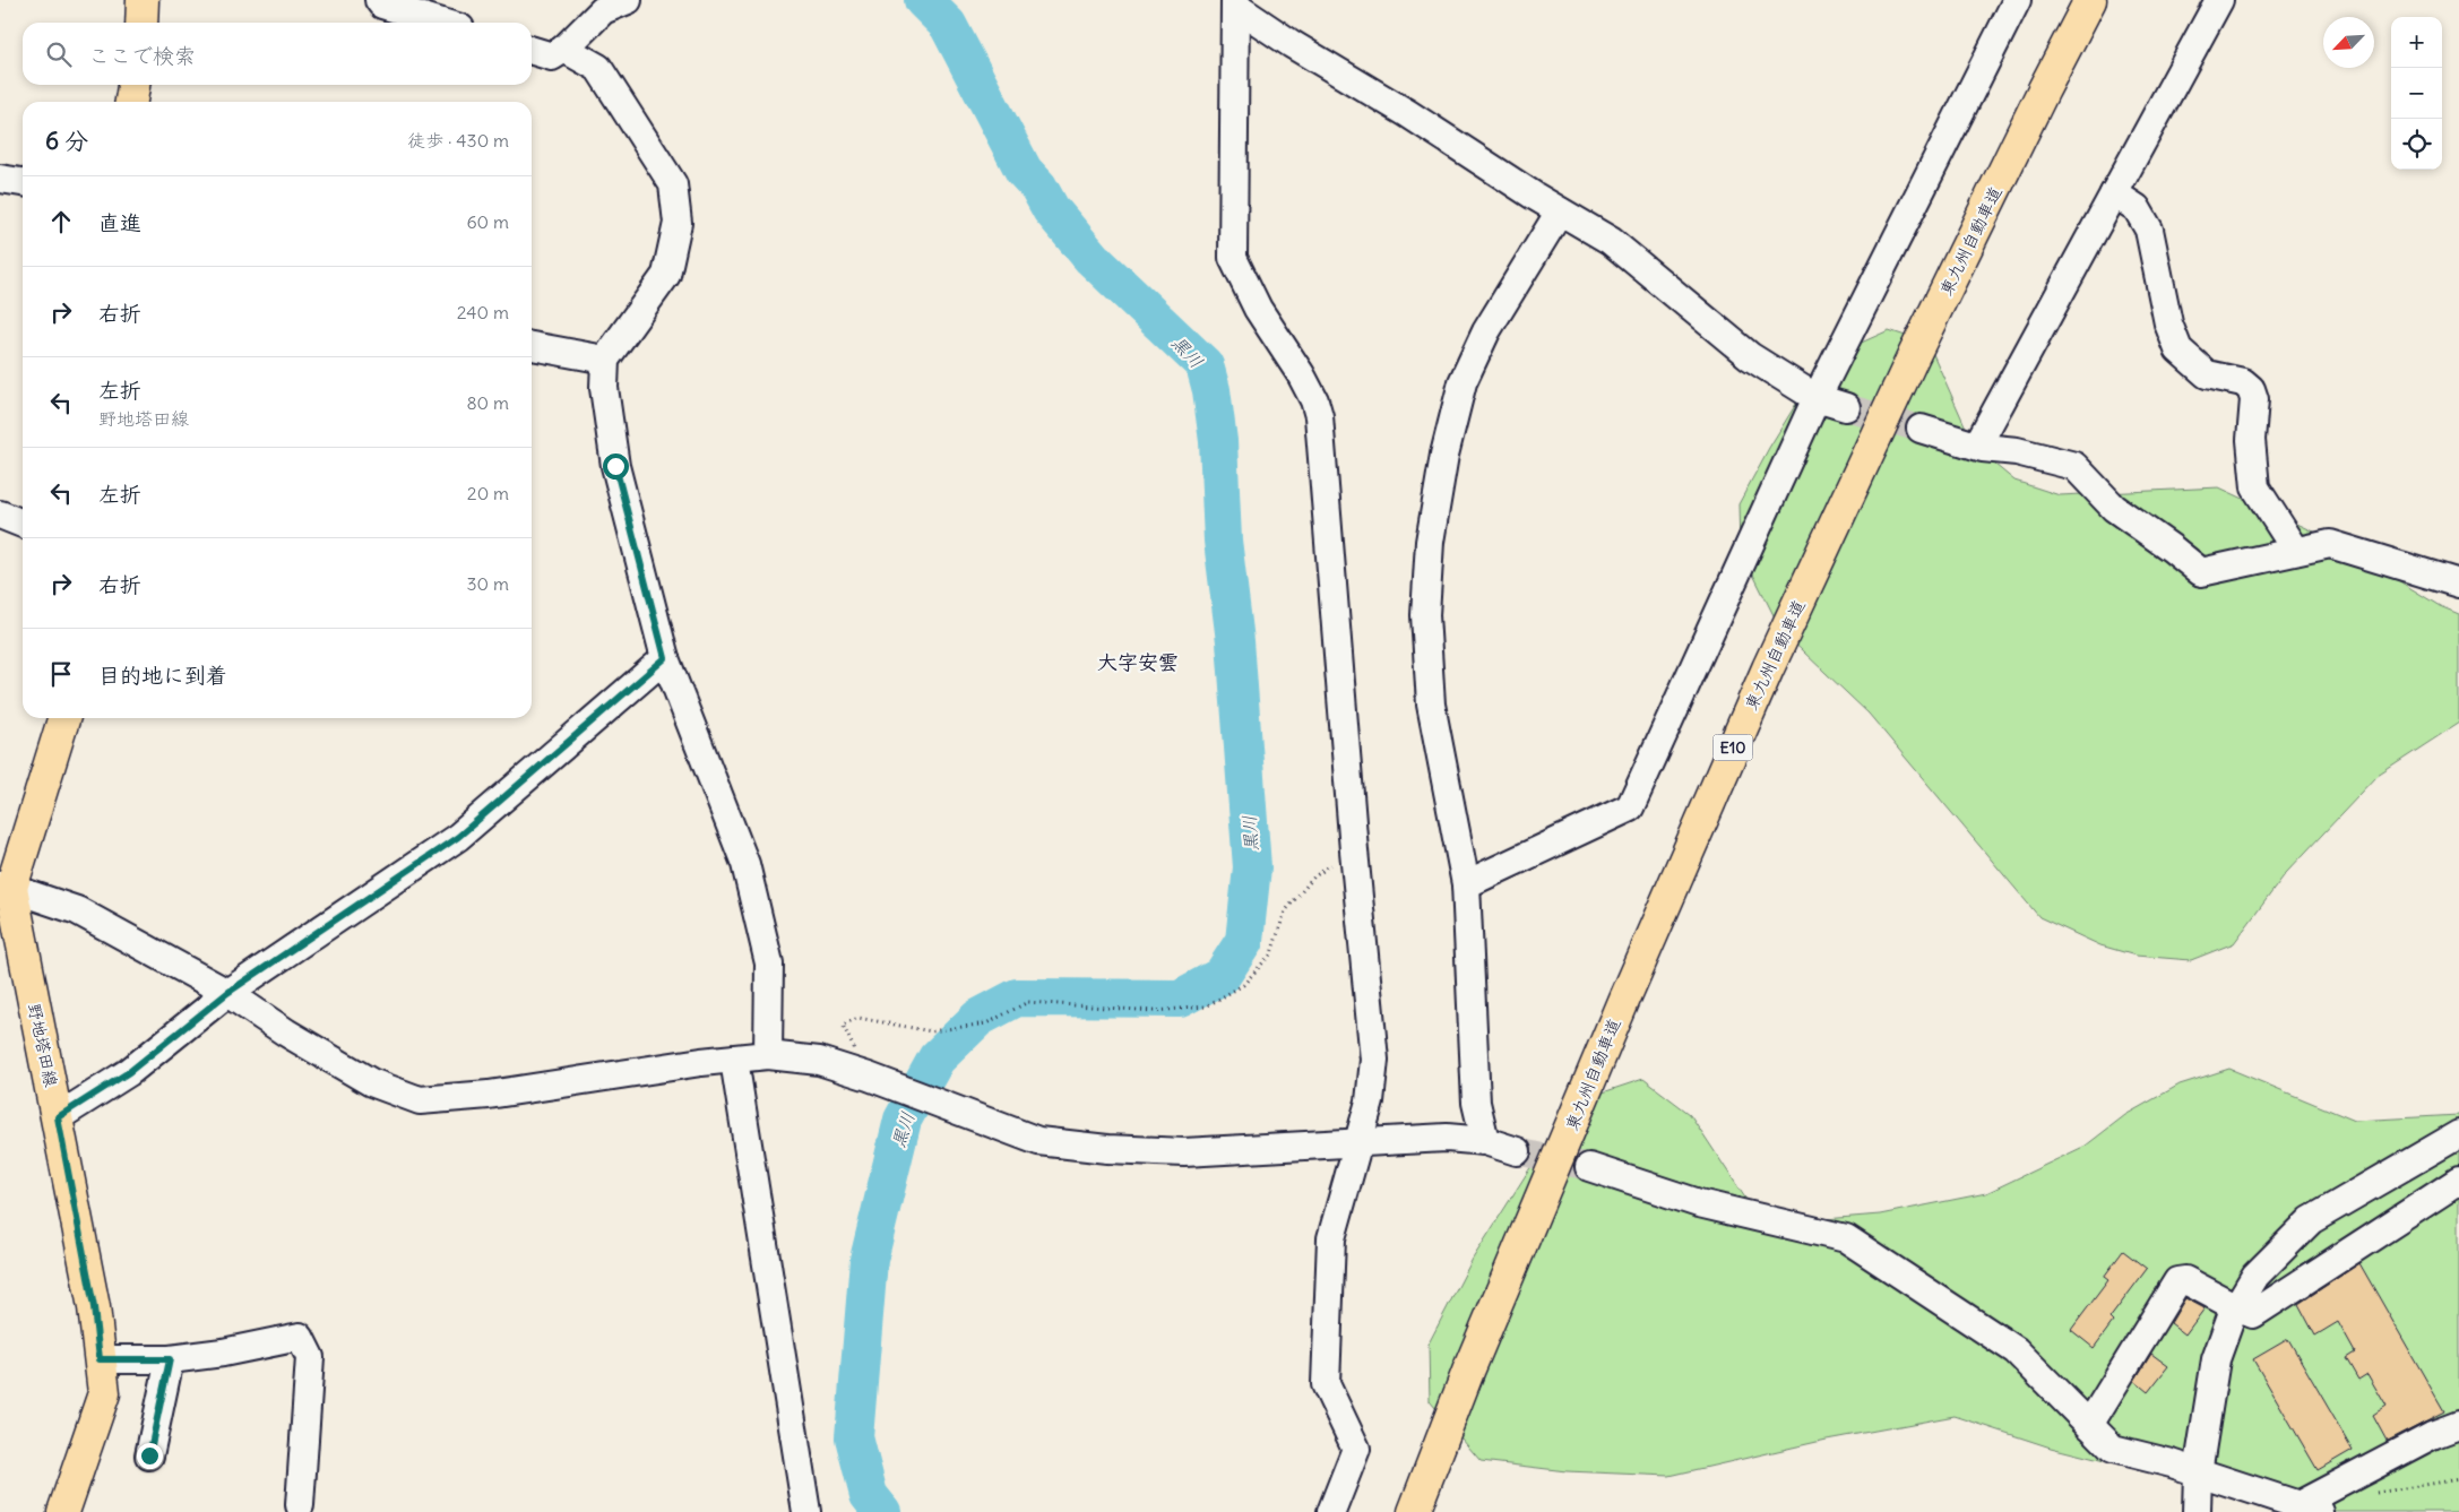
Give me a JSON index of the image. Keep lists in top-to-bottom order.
{
  "streets": {
    "main road": ["東九州自動車道", "E10", "野地塔田線"]
  },
  "districts": ["大字安雲"],
  "water": ["黒川"],
  "north": "bottom left",
  "page": {
    "map_buttons": ["+", "−"],
    "search": "ここで検索",
    "heading": ["6 分", "徒歩 · 430 m"],
    "list": [
      ["直進", "60 m"],
      ["右折", "240 m"],
      ["左折", "野地塔田線", "80 m"],
      ["左折", "20 m"],
      ["右折", "30 m"],
      "目的地に到着"
    ]
  }
}
